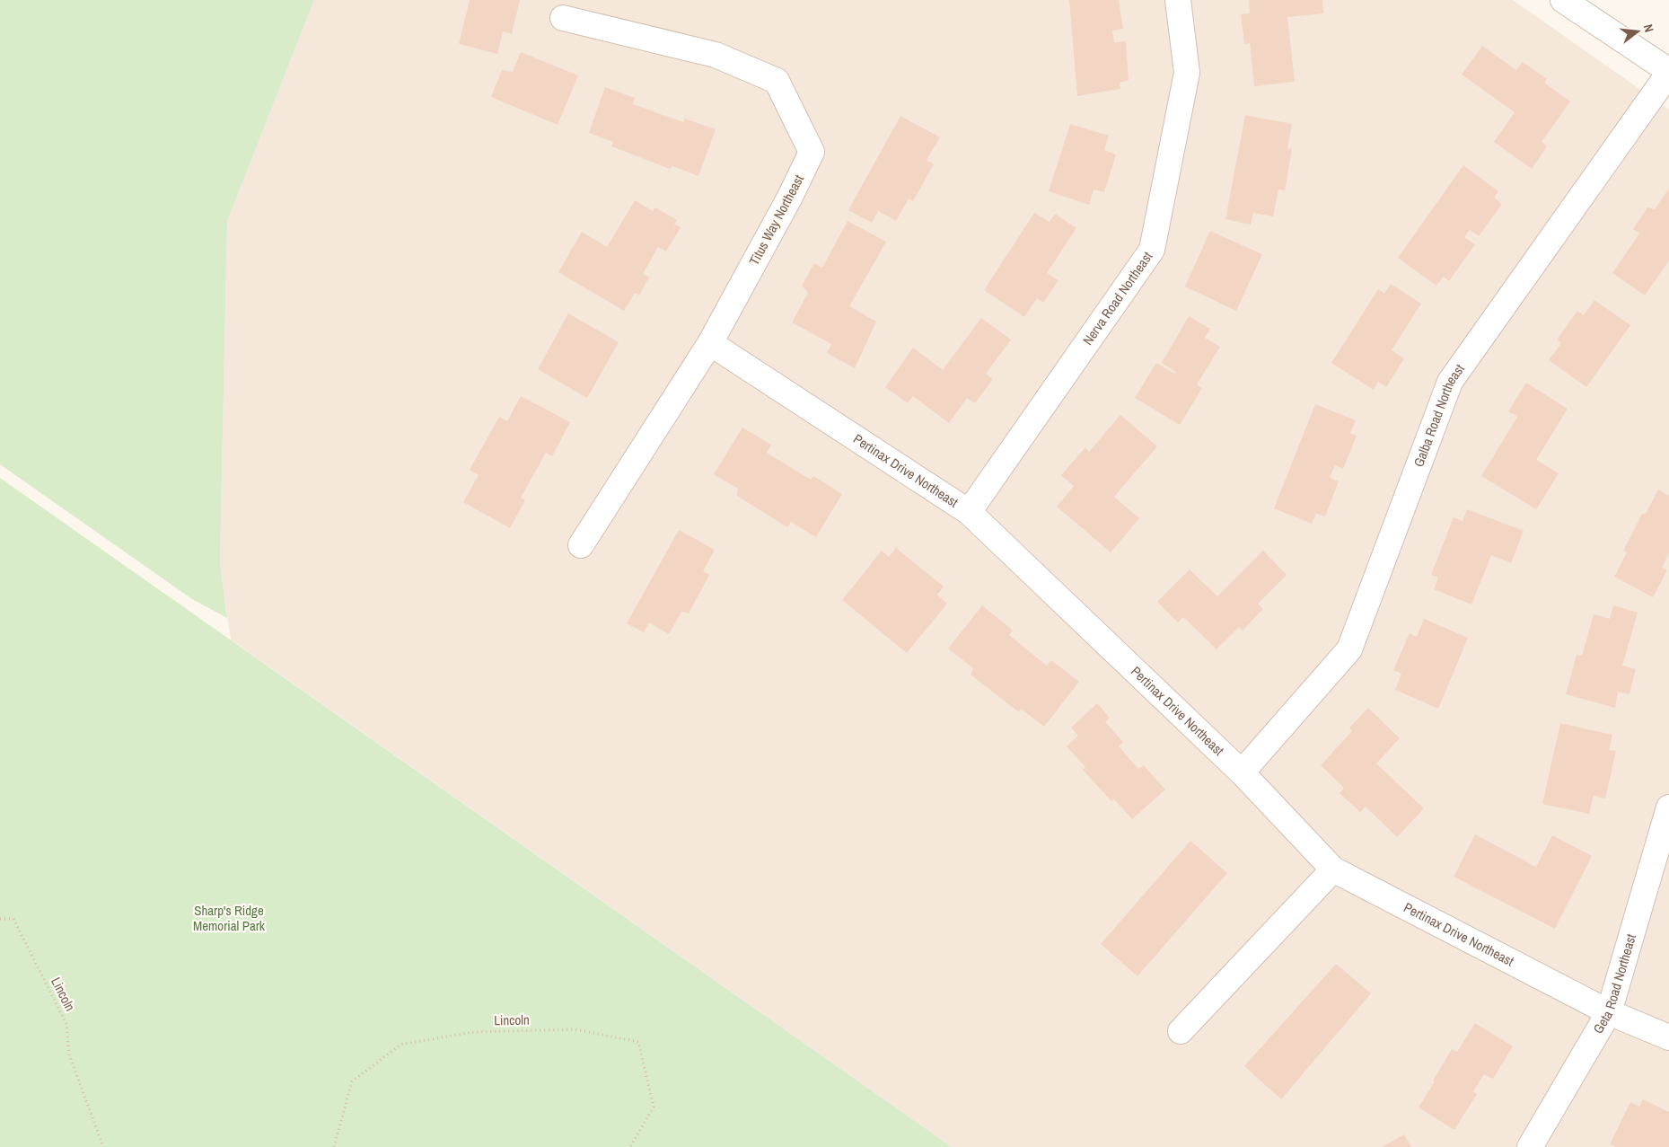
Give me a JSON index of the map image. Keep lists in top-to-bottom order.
{
  "streets": {
    "street": [
      "Titus Way Northeast",
      "Nerva Road Northeast",
      "Galba Road Northeast",
      "Pertinax Drive Northeast",
      "Geta Road Northeast"
    ],
    "path": ["Lincoln"]
  },
  "crossings": [
    ["Titus Way Northeast", "Pertinax Drive Northeast"],
    ["Nerva Road Northeast", "Pertinax Drive Northeast"],
    ["Galba Road Northeast", "Pertinax Drive Northeast"],
    ["Pertinax Drive Northeast", "Geta Road Northeast"]
  ],
  "parks": ["Sharp's Ridge Memorial Park"],
  "north": "right"
}
